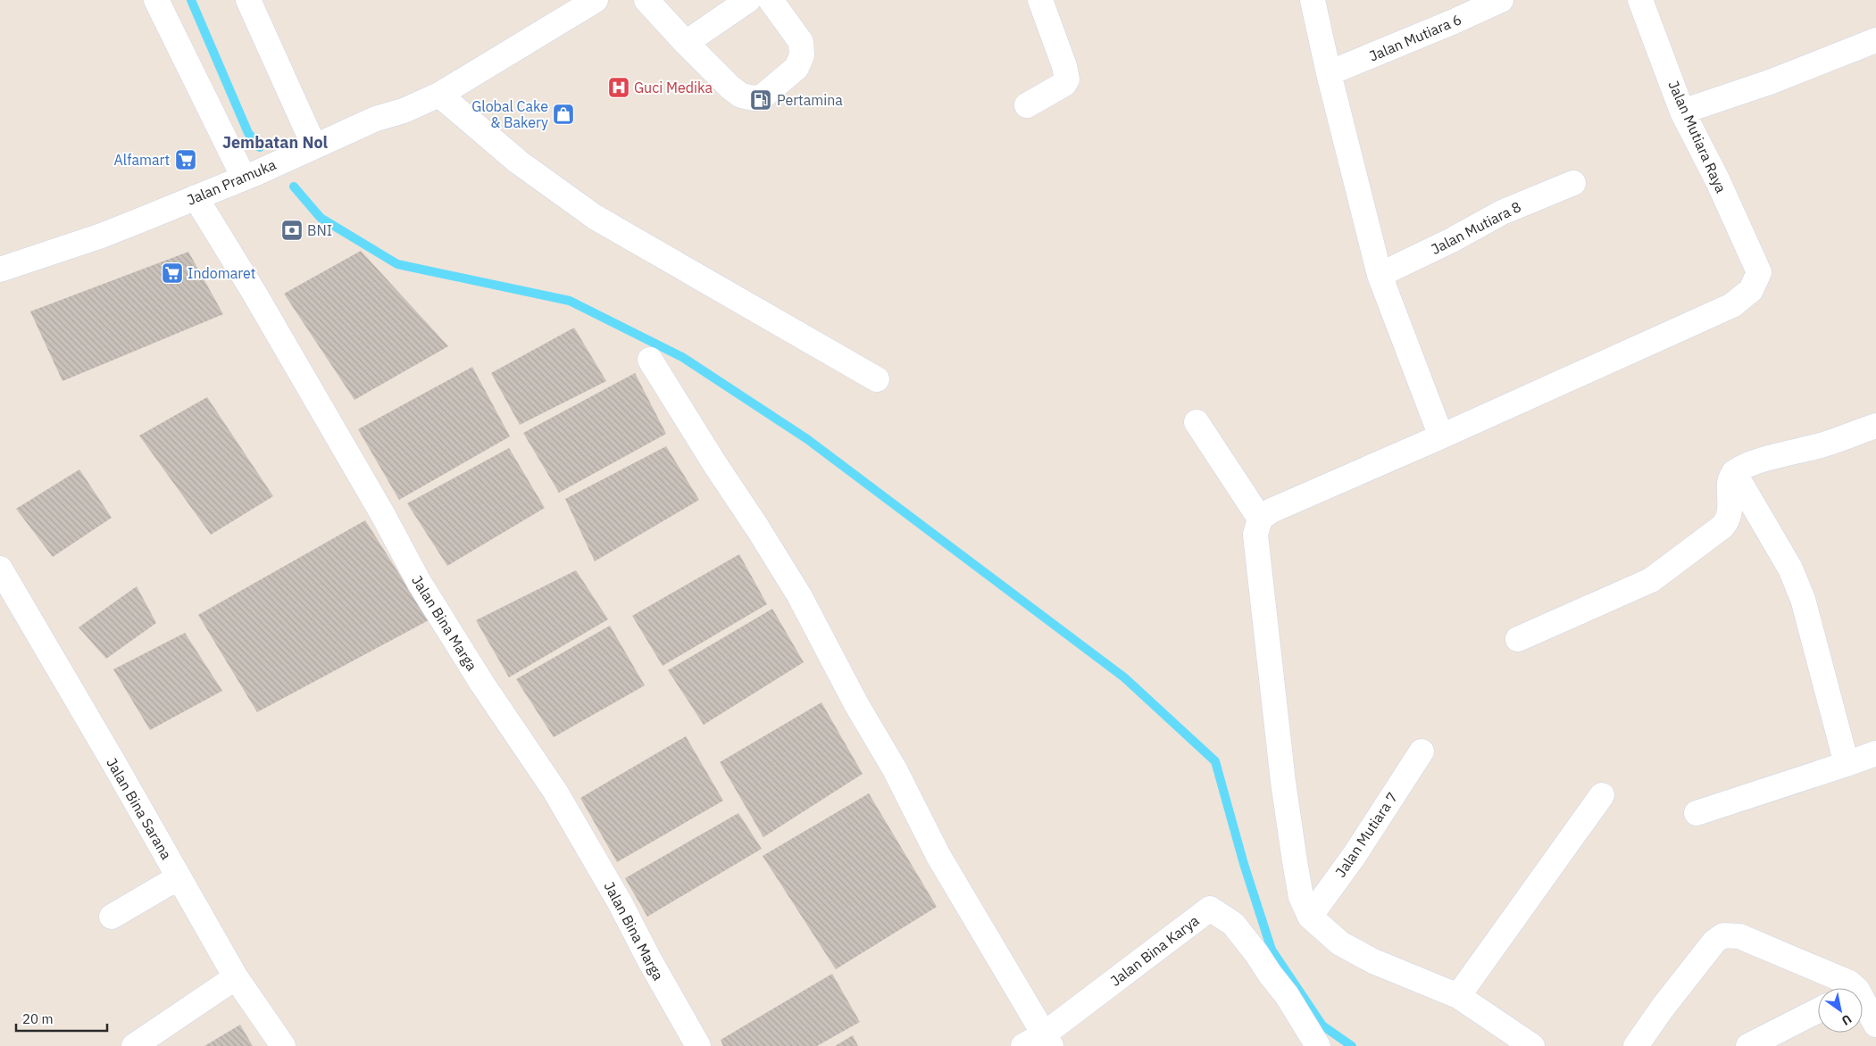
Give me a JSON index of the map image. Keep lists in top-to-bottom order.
{
  "streets": {
    "street": [
      "Jalan Mutiara 6",
      "Jalan Mutiara Raya",
      "Jalan Pramuka",
      "Jalan Mutiara 8",
      "Jalan Bina Marga",
      "Jalan Bina Sarana",
      "Jalan Mutiara 7",
      "Jalan Bina Karya"
    ]
  },
  "crossings": [
    ["Jalan Pramuka", "Jalan Bina Marga"]
  ],
  "districts": ["Jembatan Nol"],
  "places": {
    "hospital": ["Guci Medika"],
    "fuel station": ["Pertamina"],
    "shop": ["Global Cake & Bakery"],
    "supermarket": ["Alfamart", "Indomaret"],
    "bank": ["BNI"]
  },
  "scale_bar": "20 m",
  "north": "bottom right"
}
